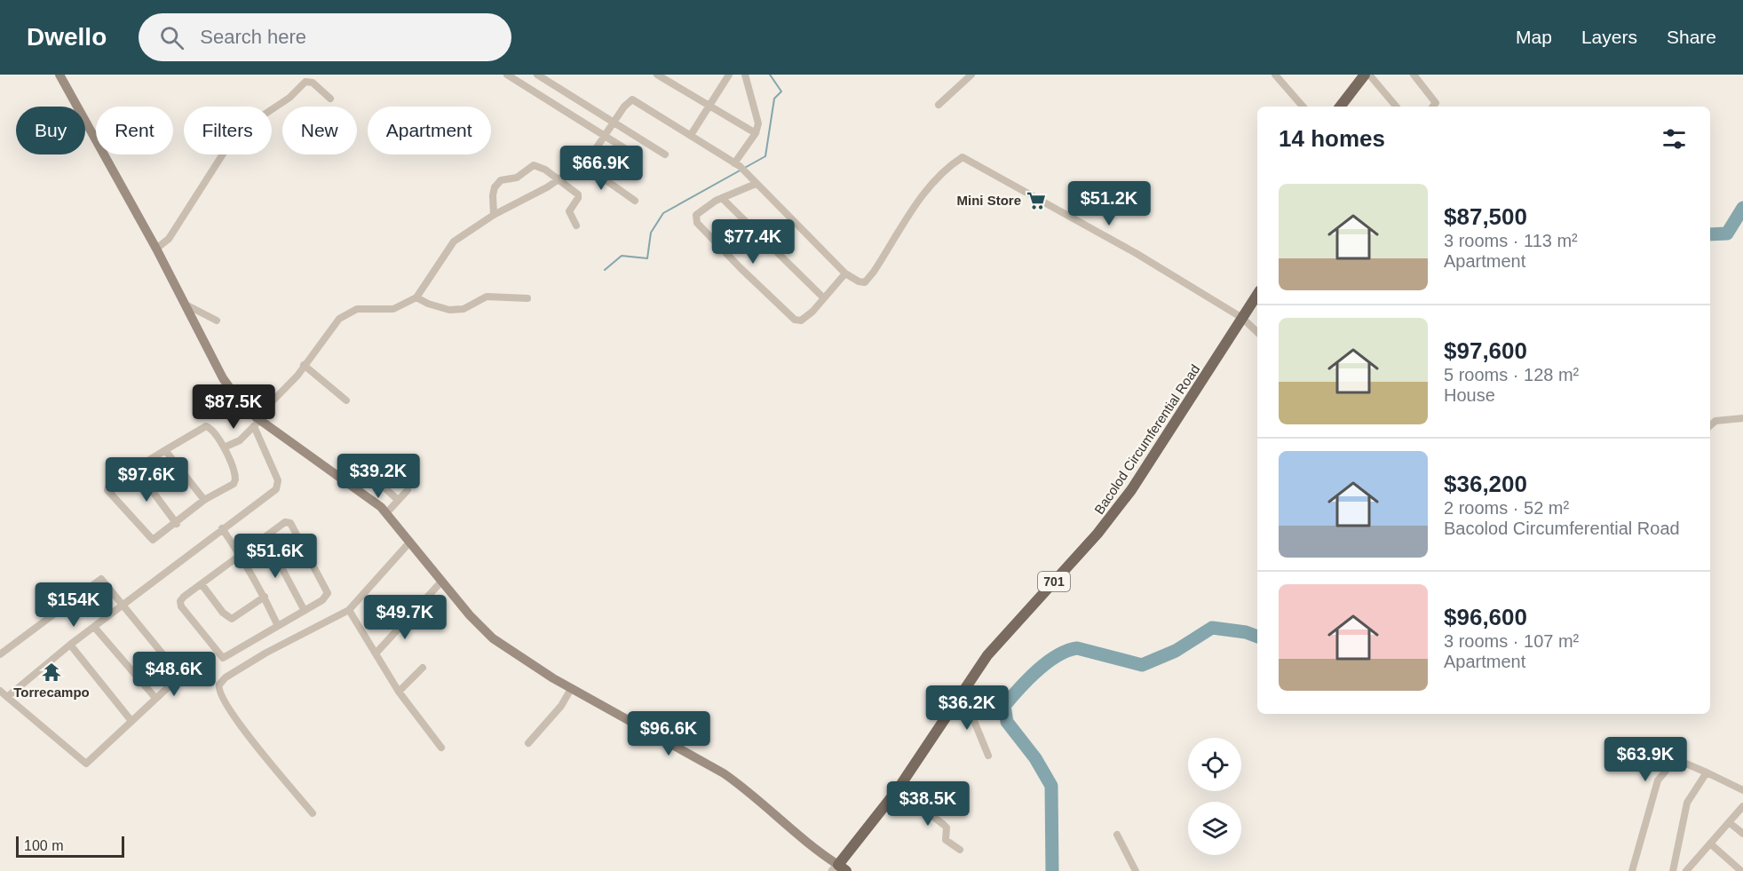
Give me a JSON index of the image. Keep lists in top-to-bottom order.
{
  "streets": {
    "main road": ["Bacolod Circumferential Road", "701"]
  },
  "places": {
    "supermarket": ["Mini Store"],
    "temple": ["Torrecampo"]
  },
  "scale_bar": "100 m",
  "page": {
    "header": "Dwello",
    "search": "Search here",
    "nav": ["Map", "Layers", "Share"],
    "chip": [
      "Buy",
      "Rent",
      "Filters",
      "New",
      "Apartment"
    ],
    "heading": "14 homes",
    "price": [
      "$66.9K",
      "$51.2K",
      "$77.4K",
      "$87.5K",
      "$39.2K",
      "$97.6K",
      "$51.6K",
      "$154K",
      "$49.7K",
      "$48.6K",
      "$36.2K",
      "$96.6K",
      "$63.9K",
      "$38.5K"
    ],
    "list": [
      {
        "name": "$87,500",
        "note": "3 rooms · 113 m² · Apartment"
      },
      {
        "name": "$97,600",
        "note": "5 rooms · 128 m² · House"
      },
      {
        "name": "$36,200",
        "note": "2 rooms · 52 m² · Bacolod Circumferential Road"
      },
      {
        "name": "$96,600",
        "note": "3 rooms · 107 m² · Apartment"
      }
    ],
    "scale": "100 m"
  }
}
